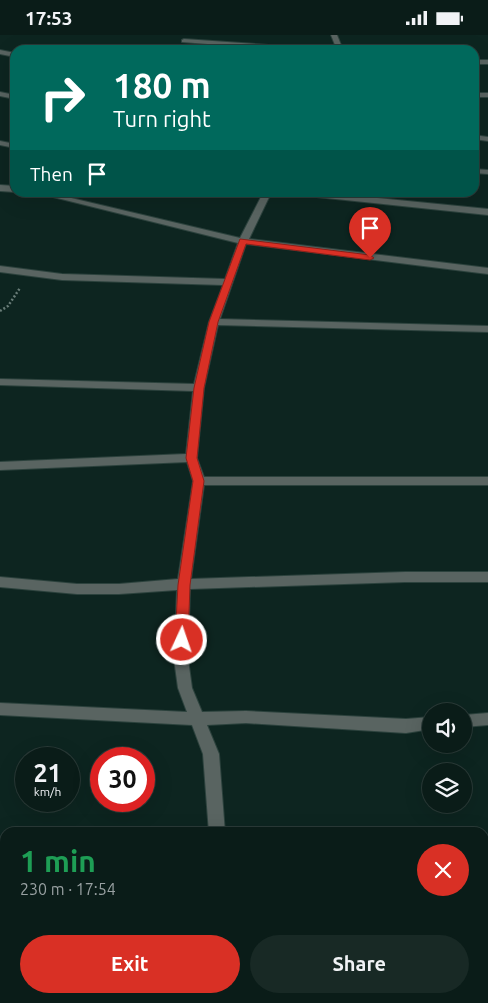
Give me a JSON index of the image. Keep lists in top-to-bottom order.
{
  "page": {
    "status": "17:53",
    "turn": ["180 m", "Turn right"],
    "then": "Then",
    "speed": "21 km/h",
    "limit": "30",
    "heading": ["1 min", "230 m · 17:54"],
    "buttons": ["Exit", "Share"]
  }
}
